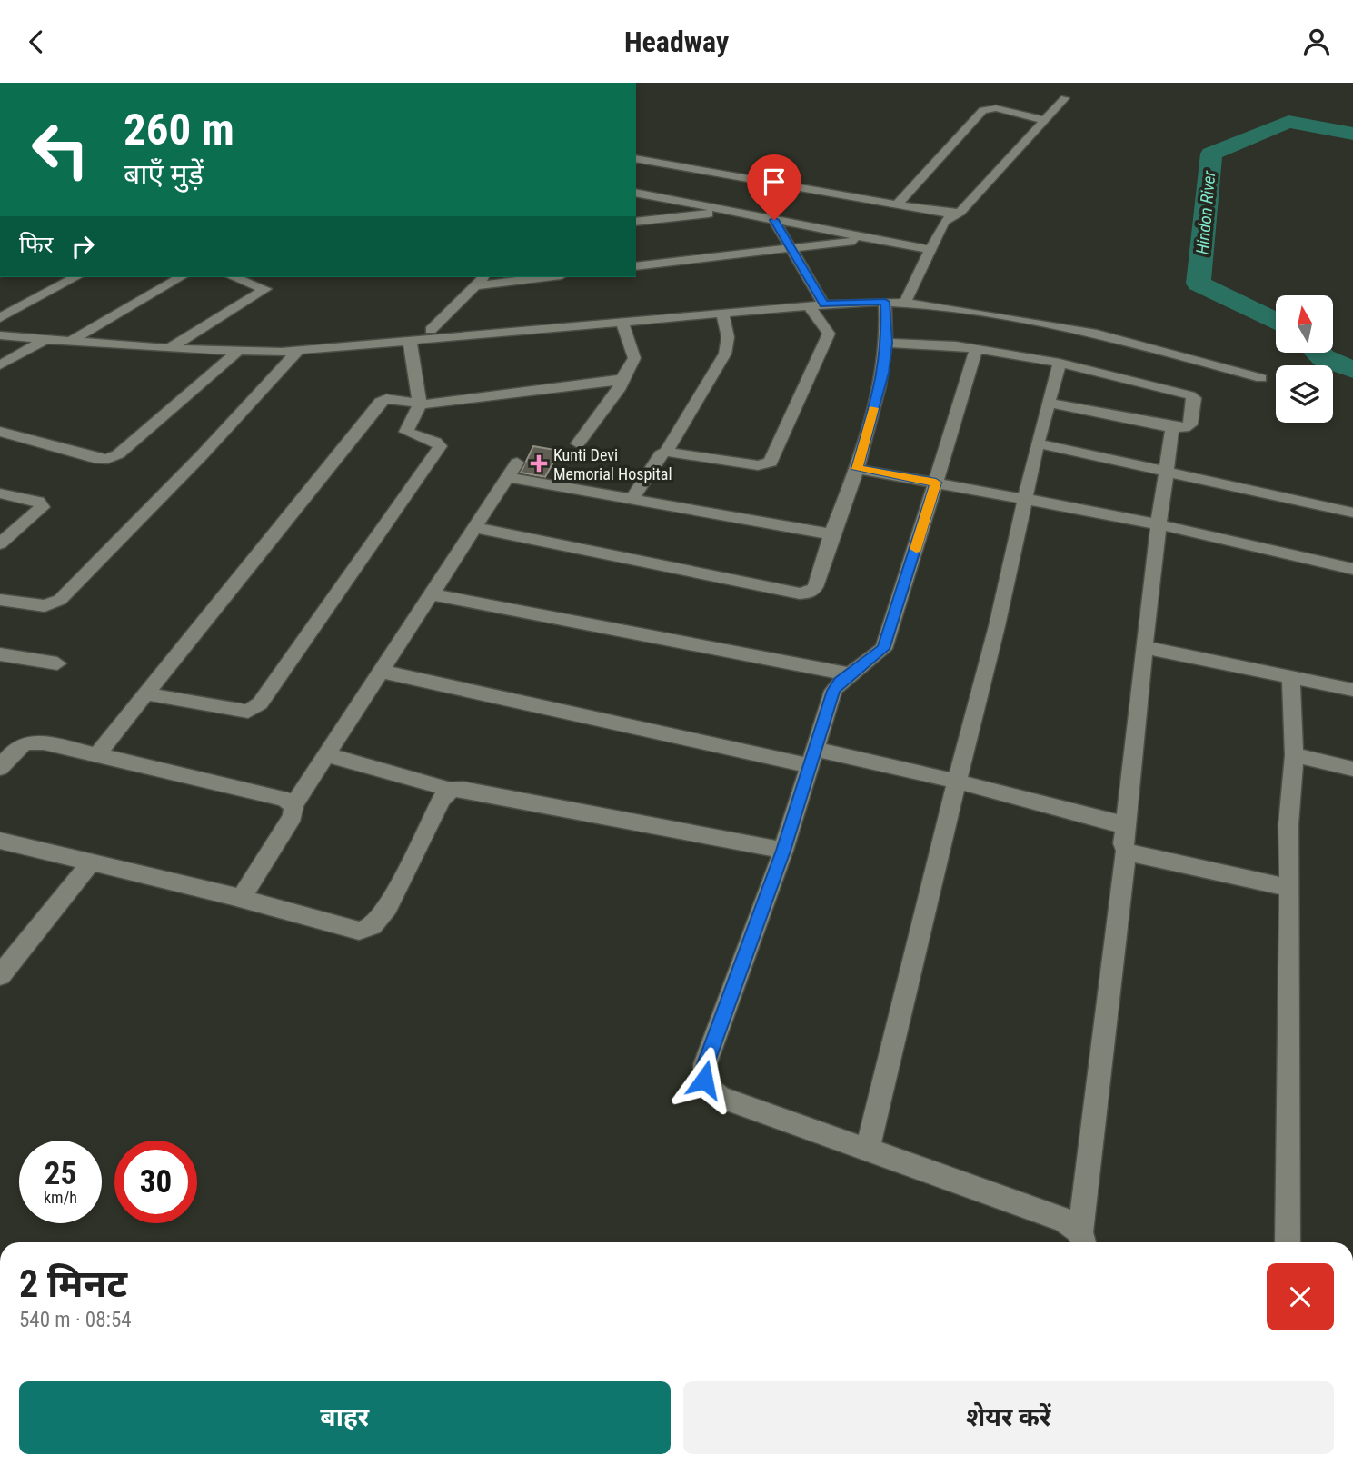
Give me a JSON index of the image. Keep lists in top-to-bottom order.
{
  "water": ["Hindon River"],
  "places": {
    "health": ["Kunti Devi Memorial Hospital"]
  },
  "north": "top",
  "page": {
    "header": "Headway",
    "turn": ["260 m", "बाएँ मुड़ें"],
    "then": "फिर",
    "speed": "25 km/h",
    "limit": "30",
    "heading": ["2 मिनट", "540 m · 08:54"],
    "buttons": ["बाहर", "शेयर करें"]
  }
}
